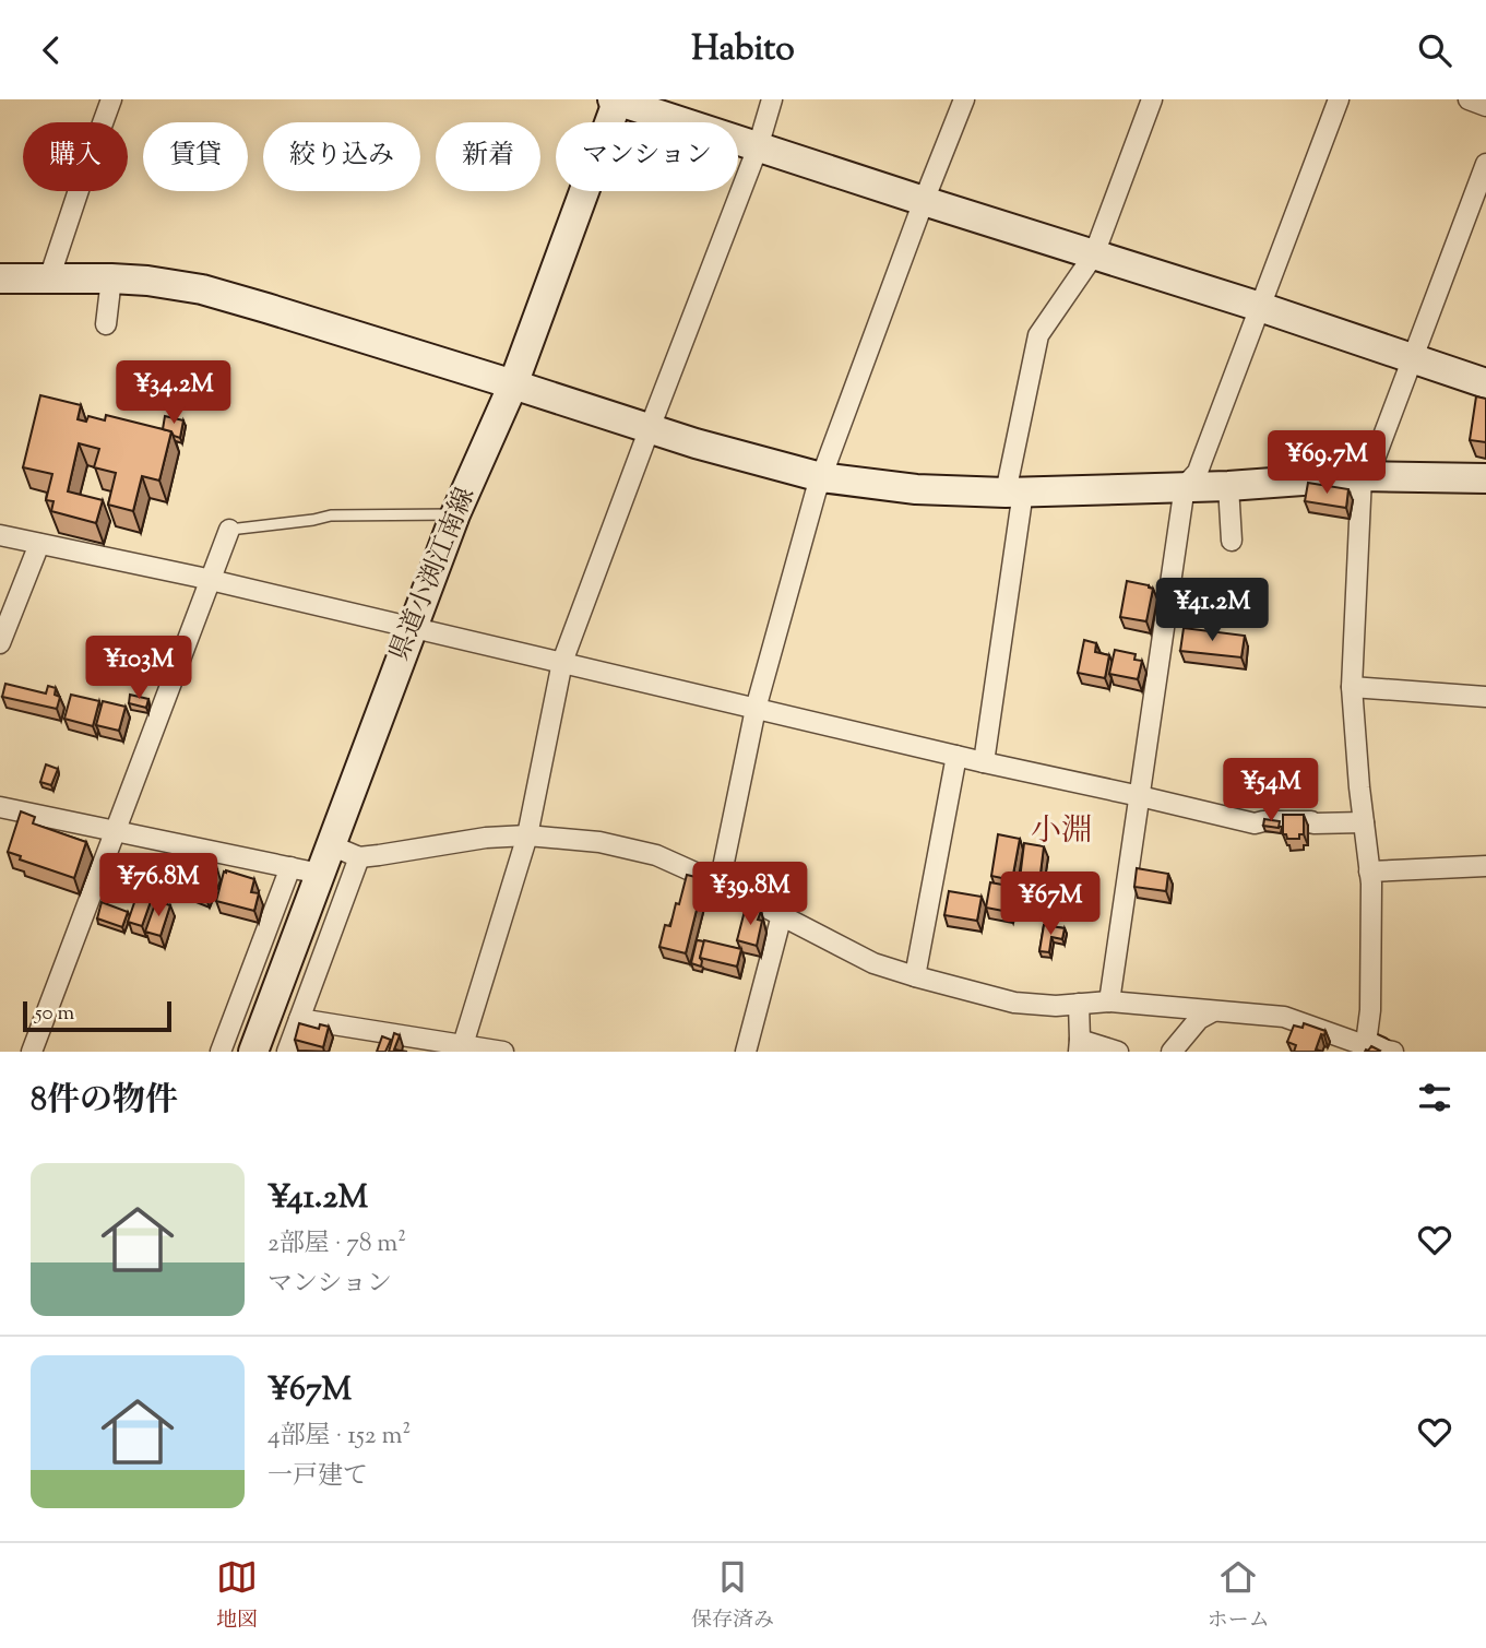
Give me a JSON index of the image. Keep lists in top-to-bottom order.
{
  "streets": {
    "street": ["県道小渕江南線"]
  },
  "districts": ["小淵"],
  "scale_bar": "50 m",
  "page": {
    "header": "Habito",
    "chip": [
      "購入",
      "賃貸",
      "絞り込み",
      "新着",
      "マンション"
    ],
    "price": [
      "¥34.2M",
      "¥69.7M",
      "¥41.2M",
      "¥103M",
      "¥54M",
      "¥76.8M",
      "¥39.8M",
      "¥67M"
    ],
    "scale": "50 m",
    "heading": "8件の物件",
    "list": [
      {
        "name": "¥41.2M",
        "note": "2部屋 · 78 m² · マンション"
      },
      {
        "name": "¥67M",
        "note": "4部屋 · 152 m² · 一戸建て"
      }
    ],
    "tabs": ["地図", "保存済み", "ホーム"]
  }
}
